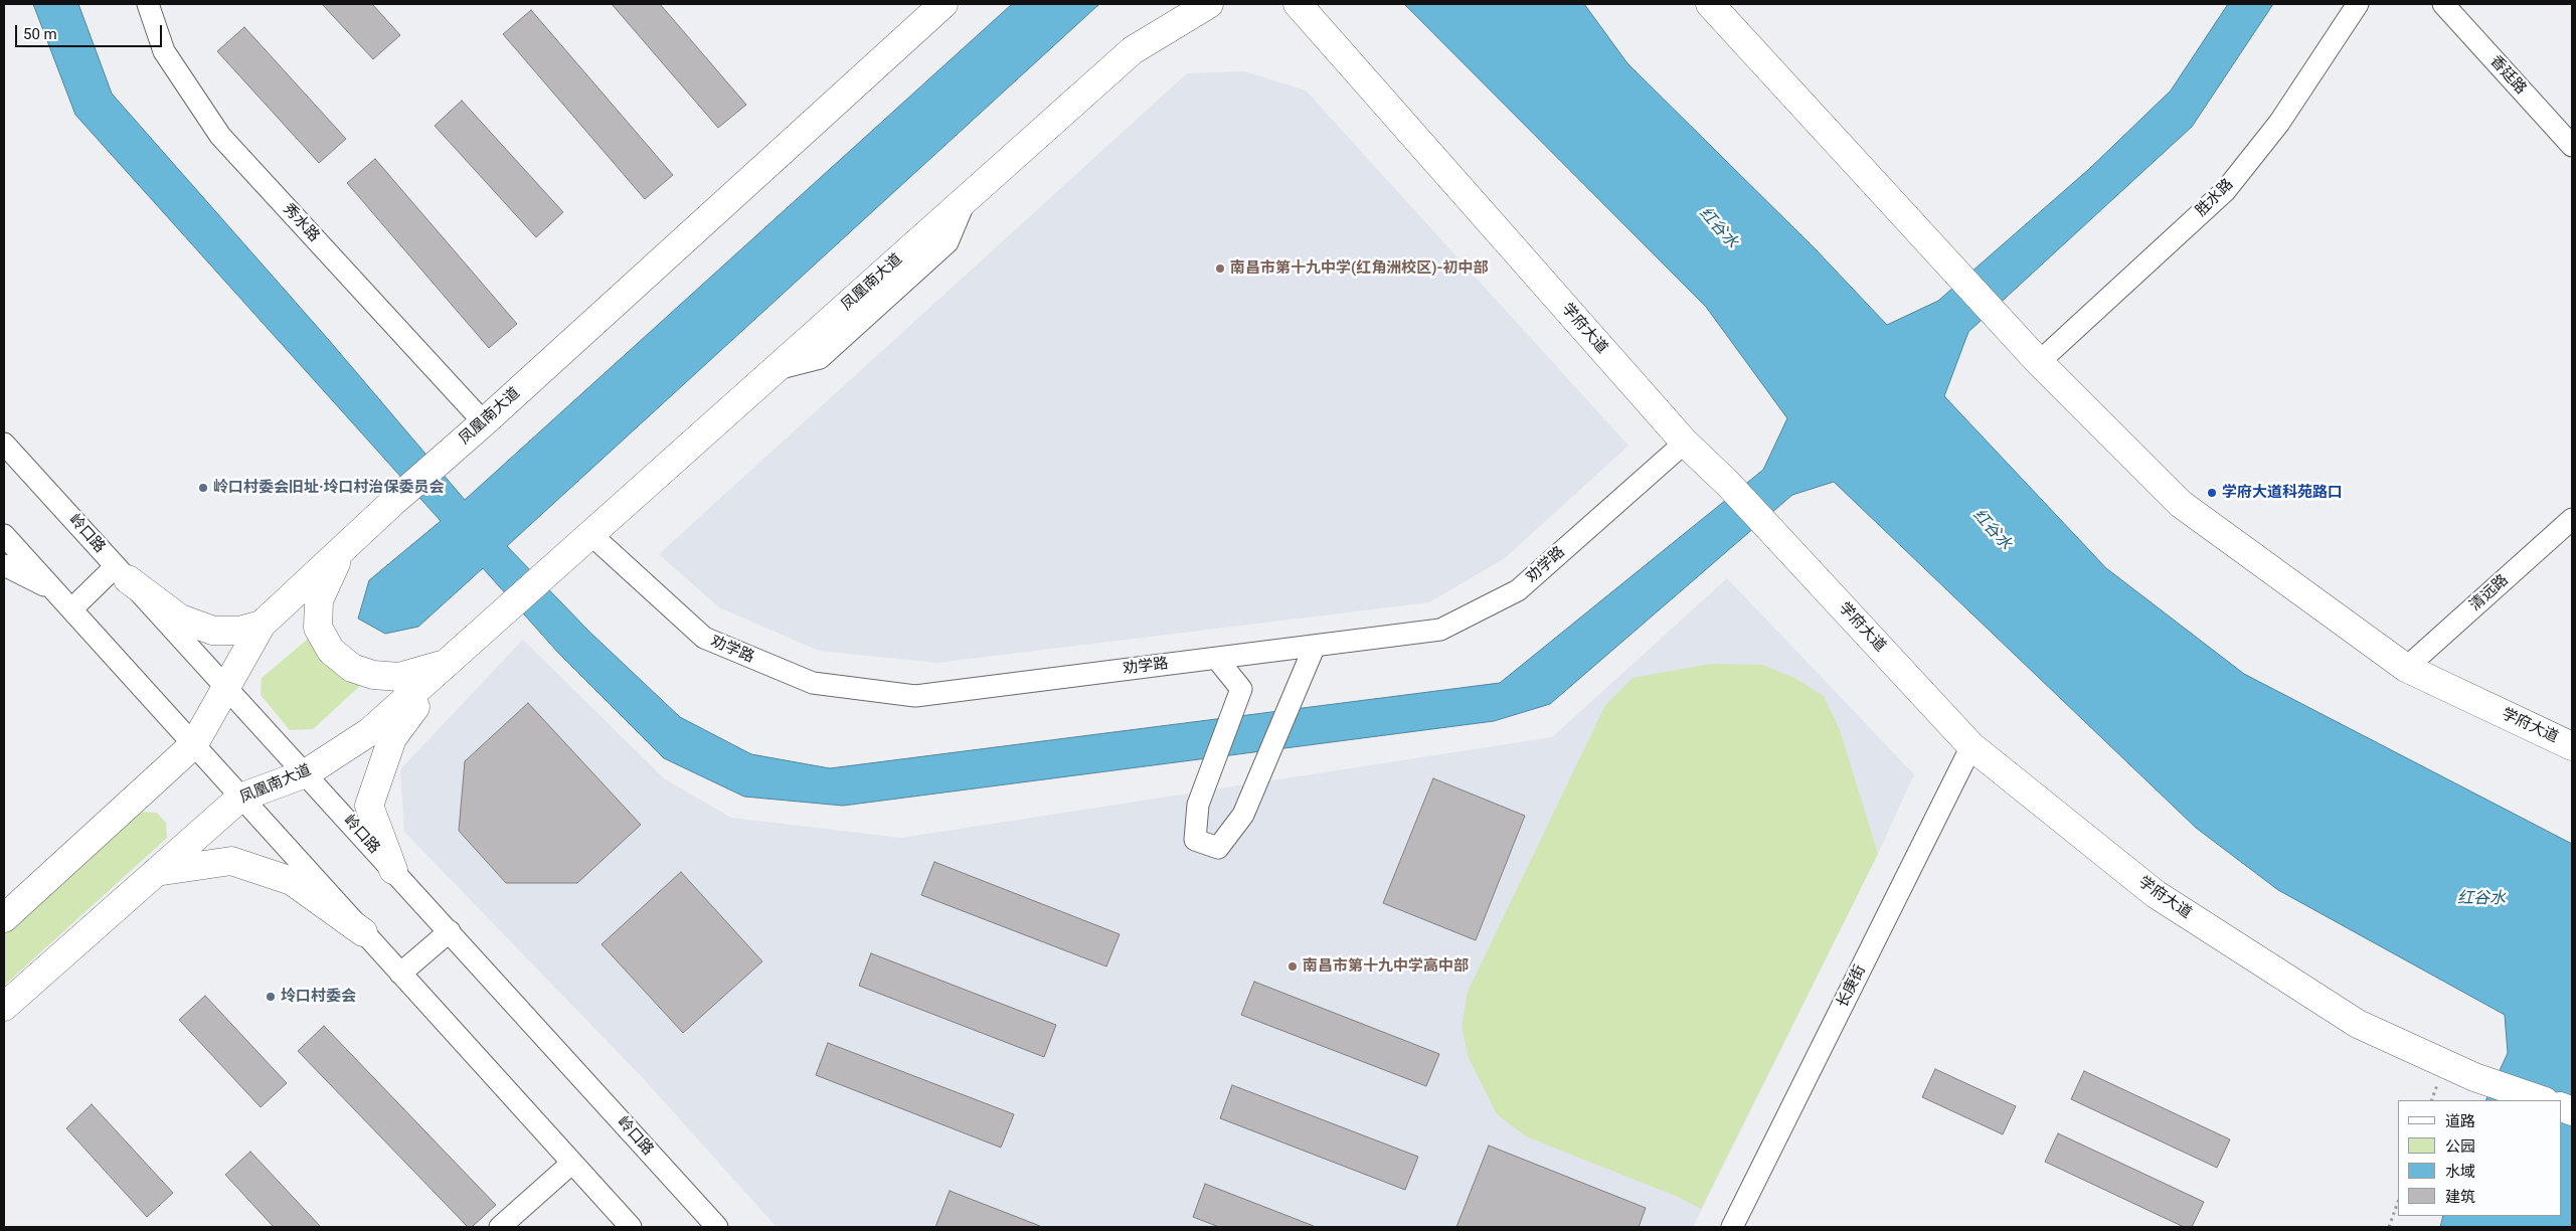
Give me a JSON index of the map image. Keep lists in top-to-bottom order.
{
  "streets": {
    "main road": ["凤凰南大道", "学府大道"],
    "street": [
      "香廷路",
      "胜水路",
      "秀水路",
      "岭口路",
      "劝学路",
      "清远路",
      "长庚街"
    ]
  },
  "crossings": [
    ["胜水路", "学府大道"],
    ["秀水路", "凤凰南大道"],
    ["凤凰南大道", "岭口路"],
    ["凤凰南大道", "劝学路"],
    ["学府大道", "劝学路"],
    ["学府大道", "清远路"],
    ["学府大道", "长庚街"]
  ],
  "water": ["红谷水"],
  "places": [
    "南昌市第十九中学(红角洲校区)-初中部",
    "岭口村委会旧址·坽口村治保委员会",
    "学府大道科苑路口",
    "南昌市第十九中学高中部",
    "坽口村委会"
  ],
  "legend": [
    "道路",
    "公园",
    "水域",
    "建筑"
  ],
  "scale_bar": "50 m"
}
